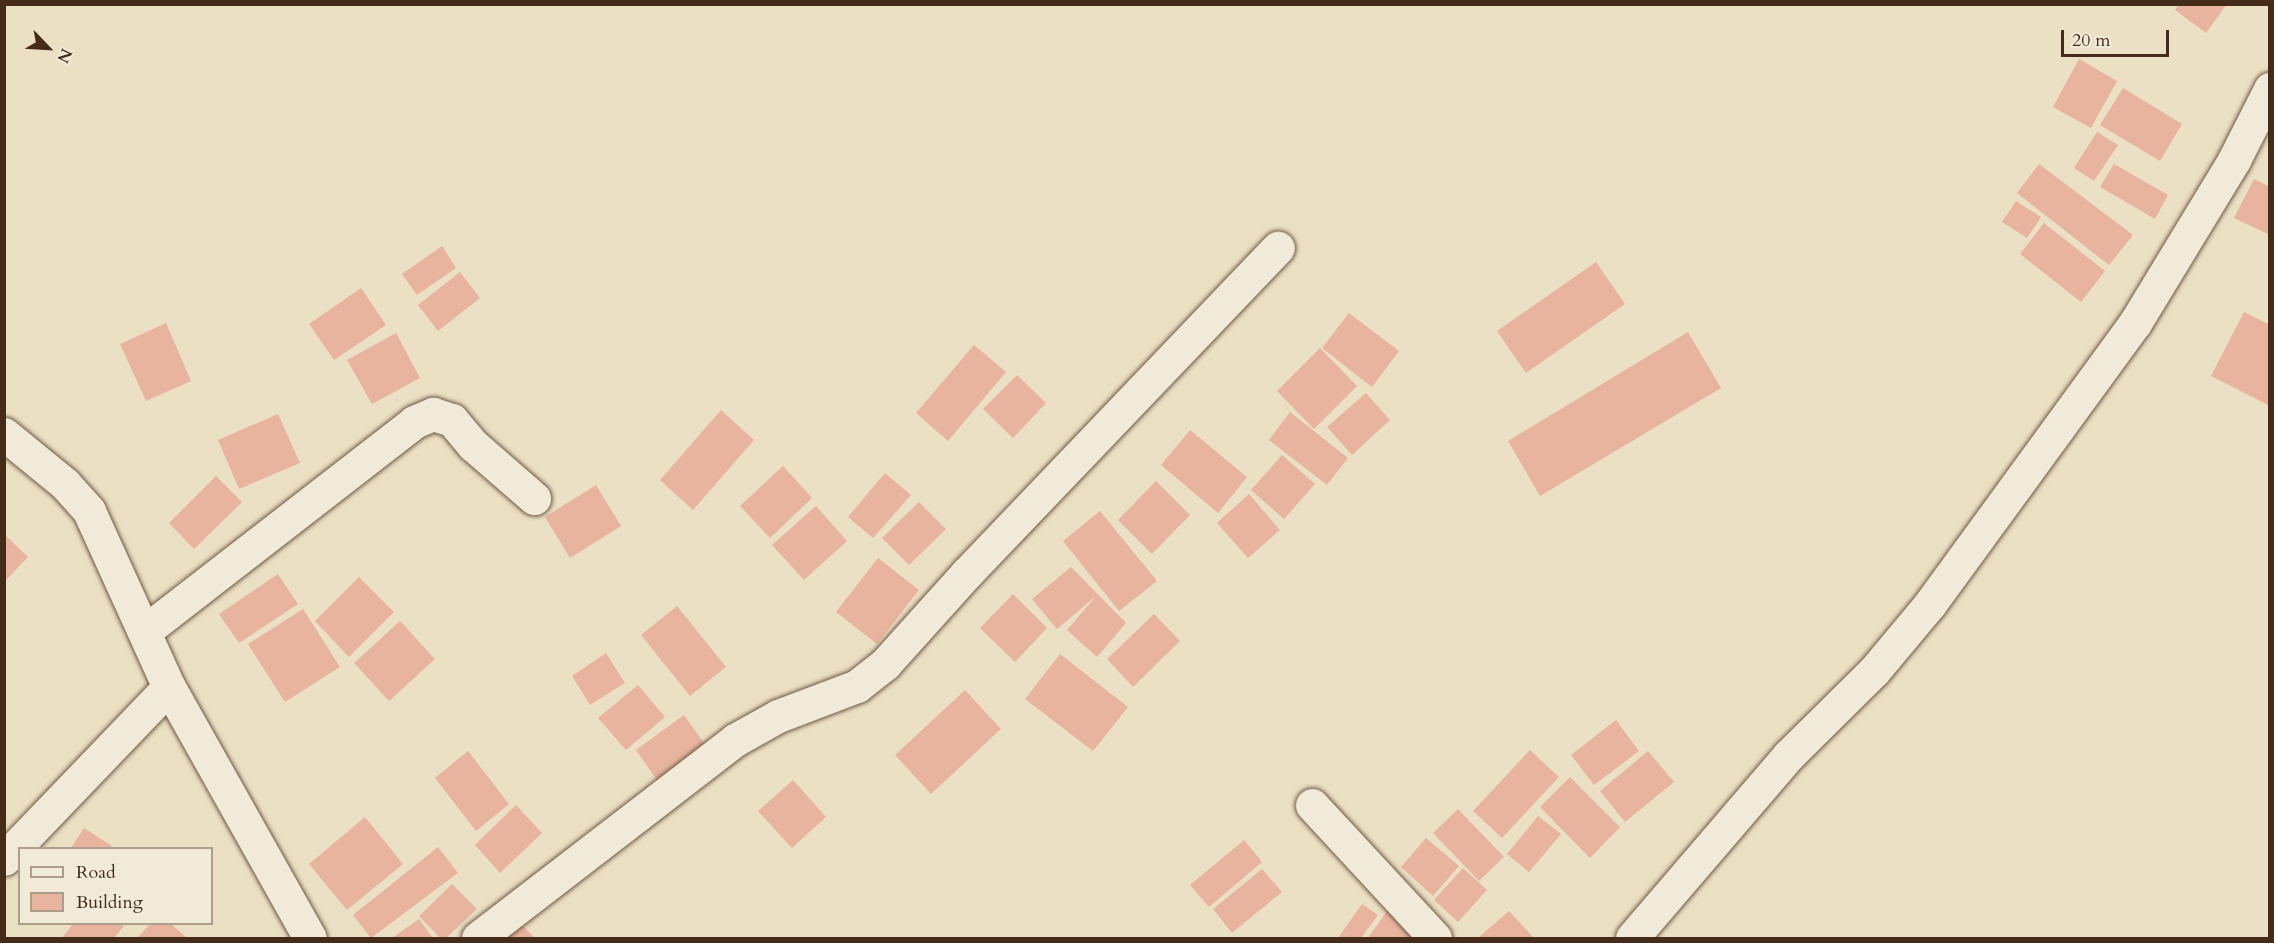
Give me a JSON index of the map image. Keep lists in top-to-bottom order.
{
  "legend": ["Road", "Building"],
  "scale_bar": "20 m",
  "north": "bottom right"
}
